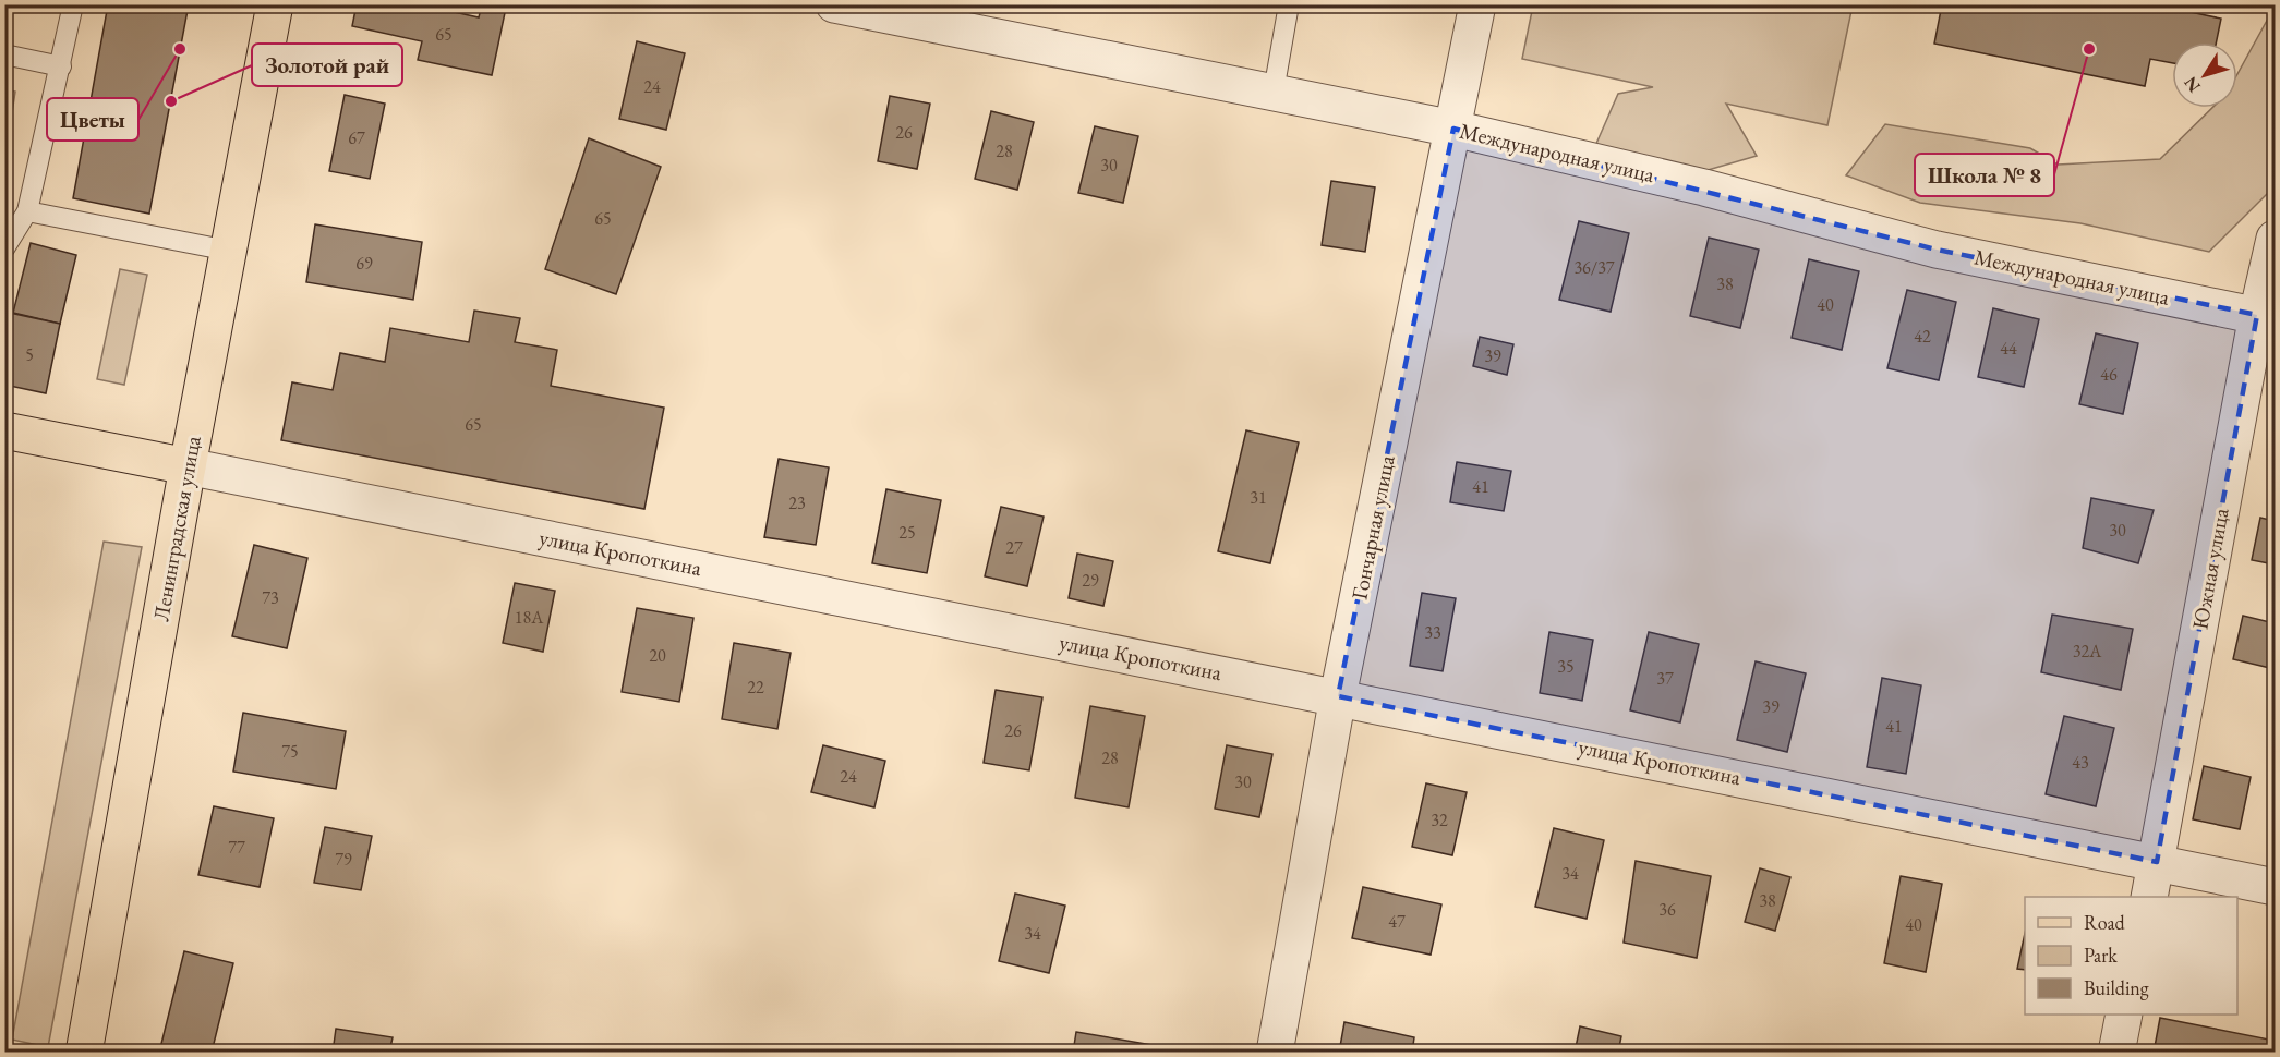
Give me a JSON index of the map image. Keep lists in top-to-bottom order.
{
  "streets": {
    "main road": ["Ленинградская улица", "улица Кропоткина"],
    "street": ["Международная улица", "Гончарная улица", "Южная улица"]
  },
  "crossings": [
    ["Международная улица", "Гончарная улица"],
    ["Международная улица", "Южная улица"],
    ["Гончарная улица", "улица Кропоткина"],
    ["Ленинградская улица", "улица Кропоткина"],
    ["улица Кропоткина", "Южная улица"]
  ],
  "places": ["Цветы", "Школа № 8", "Золотой рай"],
  "house_numbers": [
    "65",
    "24",
    "26",
    "67",
    "28",
    "30",
    "65",
    "69",
    "36/37",
    "38",
    "40",
    "42",
    "44",
    "5",
    "39",
    "46",
    "65",
    "41",
    "31",
    "23",
    "30",
    "25",
    "27",
    "29",
    "73",
    "18А",
    "33",
    "32А",
    "20",
    "35",
    "37",
    "22",
    "39",
    "41",
    "26",
    "75",
    "28",
    "43",
    "24",
    "30",
    "32",
    "77",
    "79",
    "34",
    "38",
    "36",
    "47",
    "40",
    "34"
  ],
  "legend": ["Road", "Park", "Building"],
  "north": "bottom left"
}
